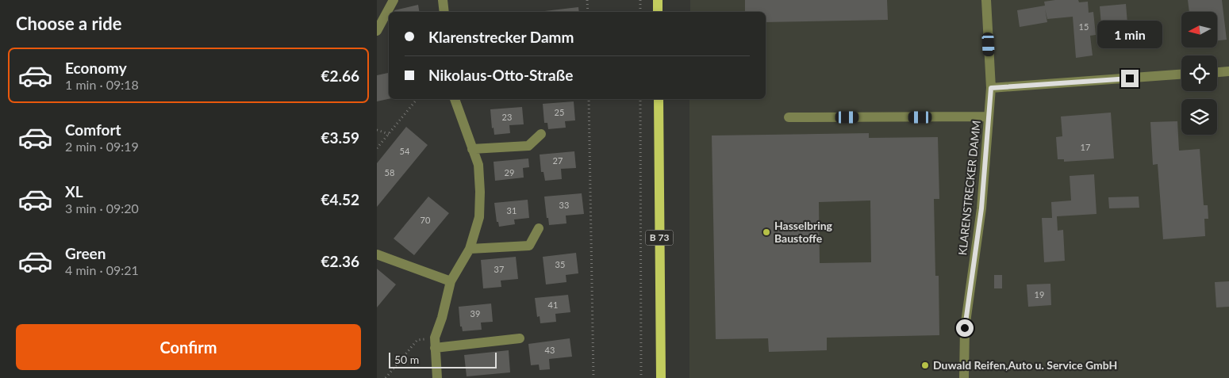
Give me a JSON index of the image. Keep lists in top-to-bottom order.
{
  "streets": {
    "main road": ["B 73"],
    "street": ["KLARENSTRECKER DAMM"]
  },
  "places": ["Hasselbring Baustoffe", "Duwald Reifen,Auto u. Service GmbH"],
  "house_numbers": [
    "15",
    "25",
    "23",
    "17",
    "54",
    "27",
    "58",
    "29",
    "33",
    "31",
    "70",
    "35",
    "37",
    "19",
    "41",
    "39",
    "43"
  ],
  "scale_bar": "50 m",
  "north": "left",
  "page": {
    "heading": "Choose a ride",
    "banner": ["Klarenstrecker Damm", "Nikolaus-Otto-Straße"],
    "bubble": "1 min",
    "list": [
      {
        "name": "Economy",
        "note": "1 min · 09:18",
        "value": "€2.66"
      },
      {
        "name": "Comfort",
        "note": "2 min · 09:19",
        "value": "€3.59"
      },
      {
        "name": "XL",
        "note": "3 min · 09:20",
        "value": "€4.52"
      },
      {
        "name": "Green",
        "note": "4 min · 09:21",
        "value": "€2.36"
      }
    ],
    "buttons": "Confirm",
    "scale": "50 m"
  }
}
